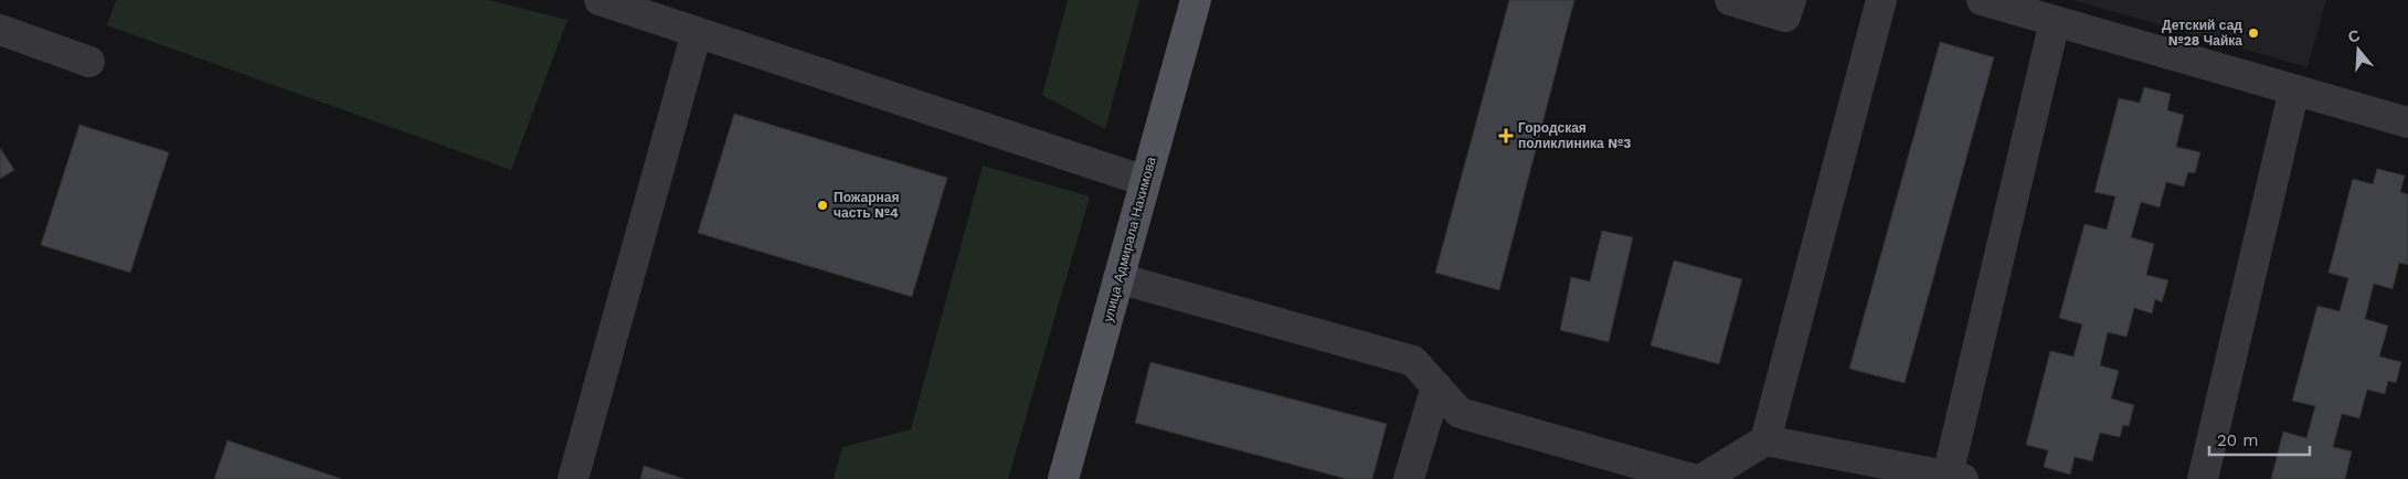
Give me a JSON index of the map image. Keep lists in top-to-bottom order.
{
  "streets": {
    "main road": ["улица Адмирала Нахимова"]
  },
  "places": {
    "other": ["Детский сад №28 Чайка", "Пожарная часть №4"],
    "health": ["Городская поликлиника №3"]
  },
  "scale_bar": "20 m",
  "north": "top"
}
